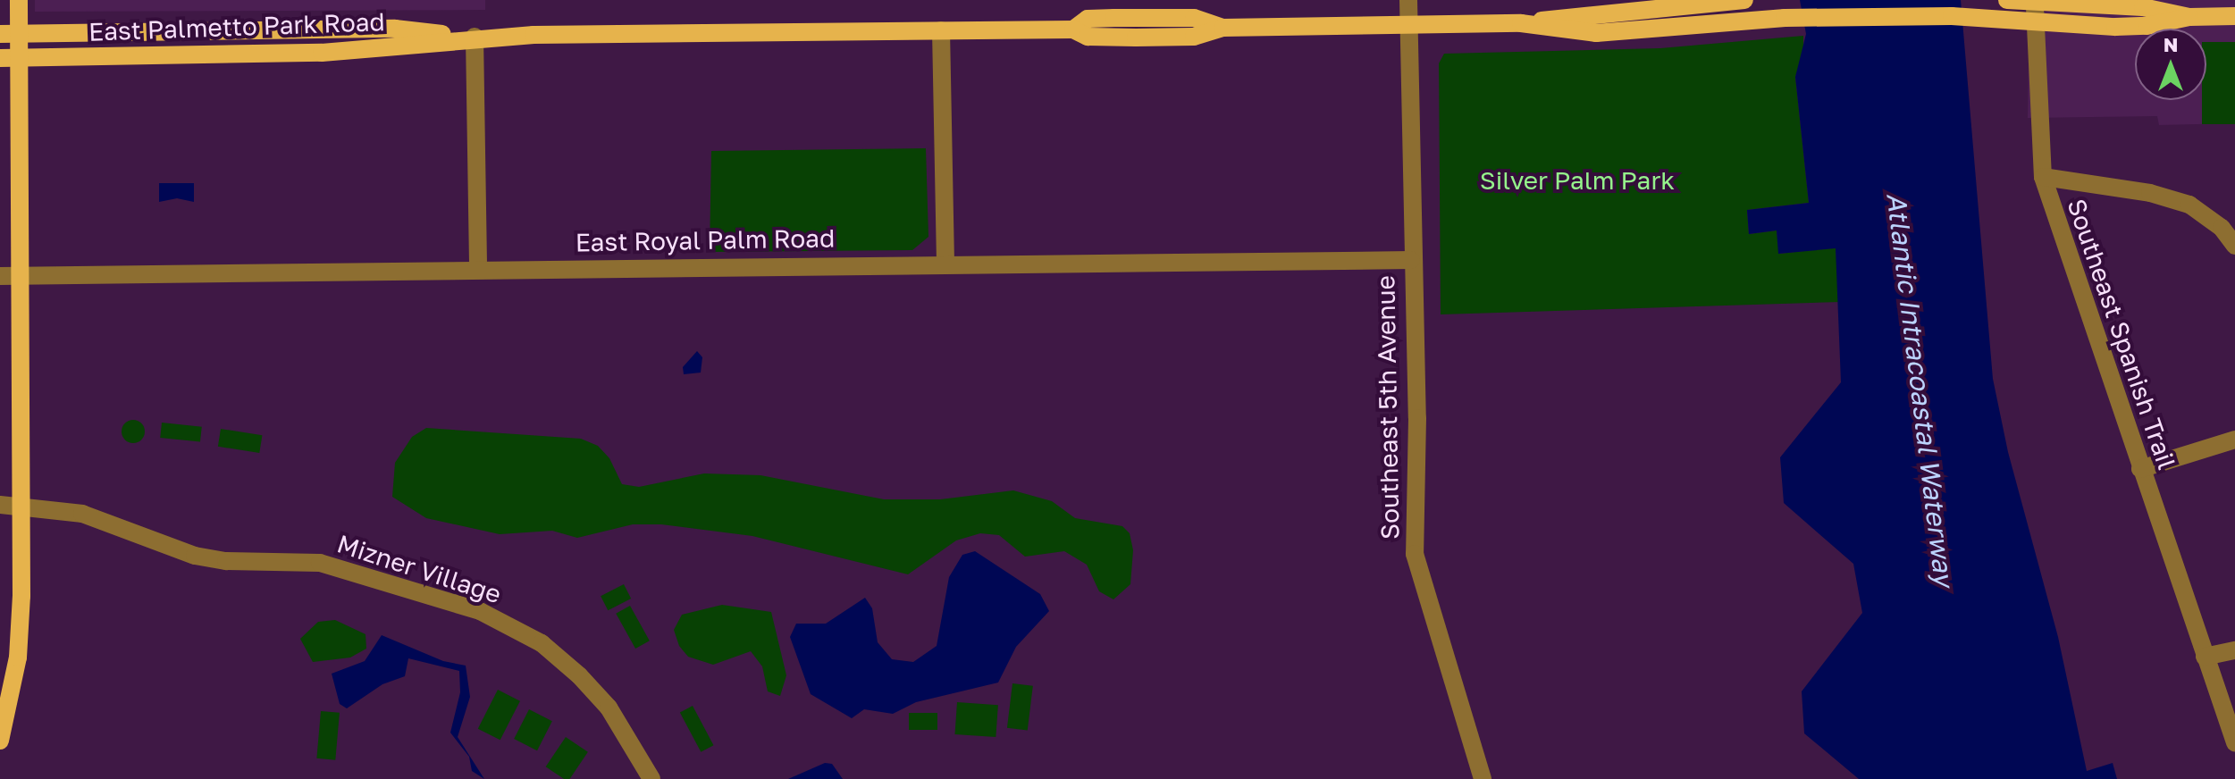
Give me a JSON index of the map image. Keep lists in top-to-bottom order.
{
  "streets": {
    "main road": ["East Palmetto Park Road"],
    "street": [
      "East Royal Palm Road",
      "Southeast Spanish Trail",
      "Southeast 5th Avenue",
      "Mizner Village"
    ]
  },
  "crossings": [
    ["East Palmetto Park Road", "Southeast 5th Avenue"],
    ["East Royal Palm Road", "Southeast 5th Avenue"]
  ],
  "water": ["Atlantic Intracoastal Waterway"],
  "parks": ["Silver Palm Park"],
  "north": "top"
}
